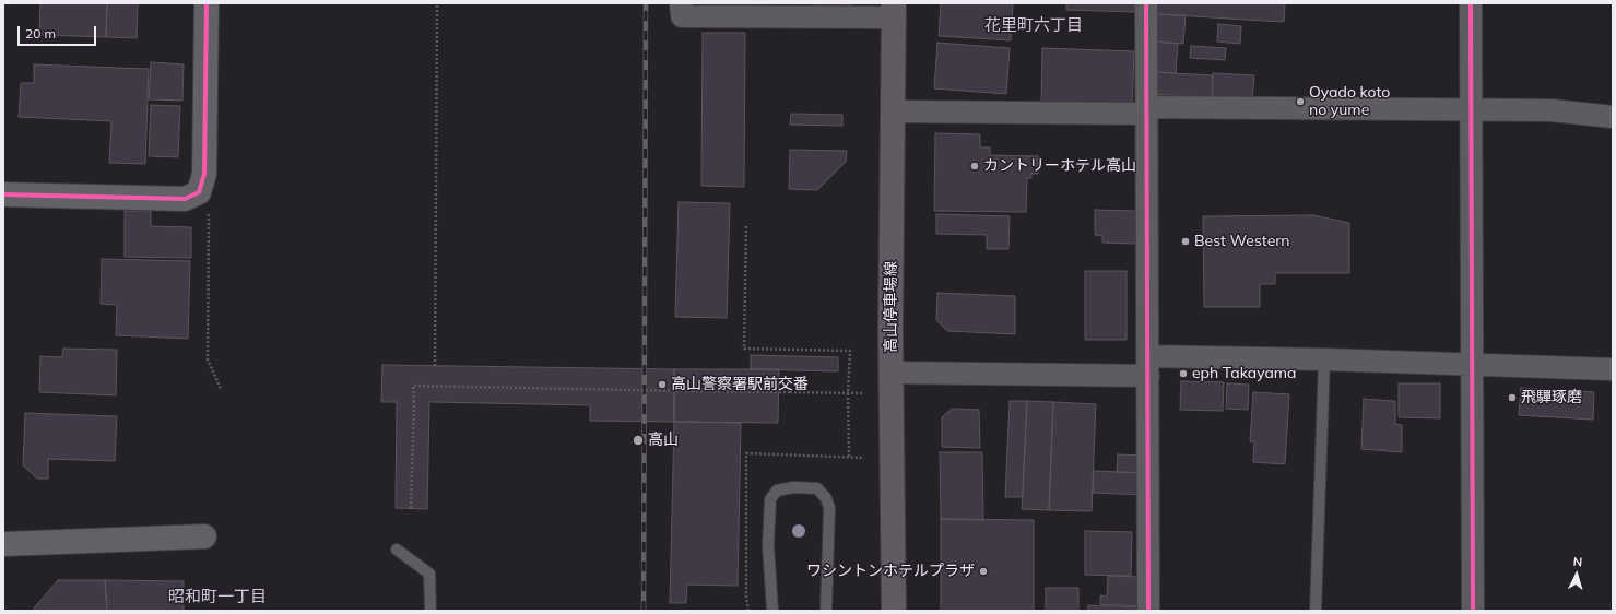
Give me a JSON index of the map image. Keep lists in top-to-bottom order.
{
  "streets": {
    "main road": ["高山停車場線"]
  },
  "districts": ["花里町六丁目", "昭和町一丁目"],
  "places": [
    "Oyado koto no yume",
    "カントリーホテル高山",
    "Best Western",
    "eph Takayama",
    "高山警察署駅前交番",
    "飛驒琢磨",
    "高山",
    "ワシントンホテルプラザ"
  ],
  "scale_bar": "20 m",
  "north": "top"
}
